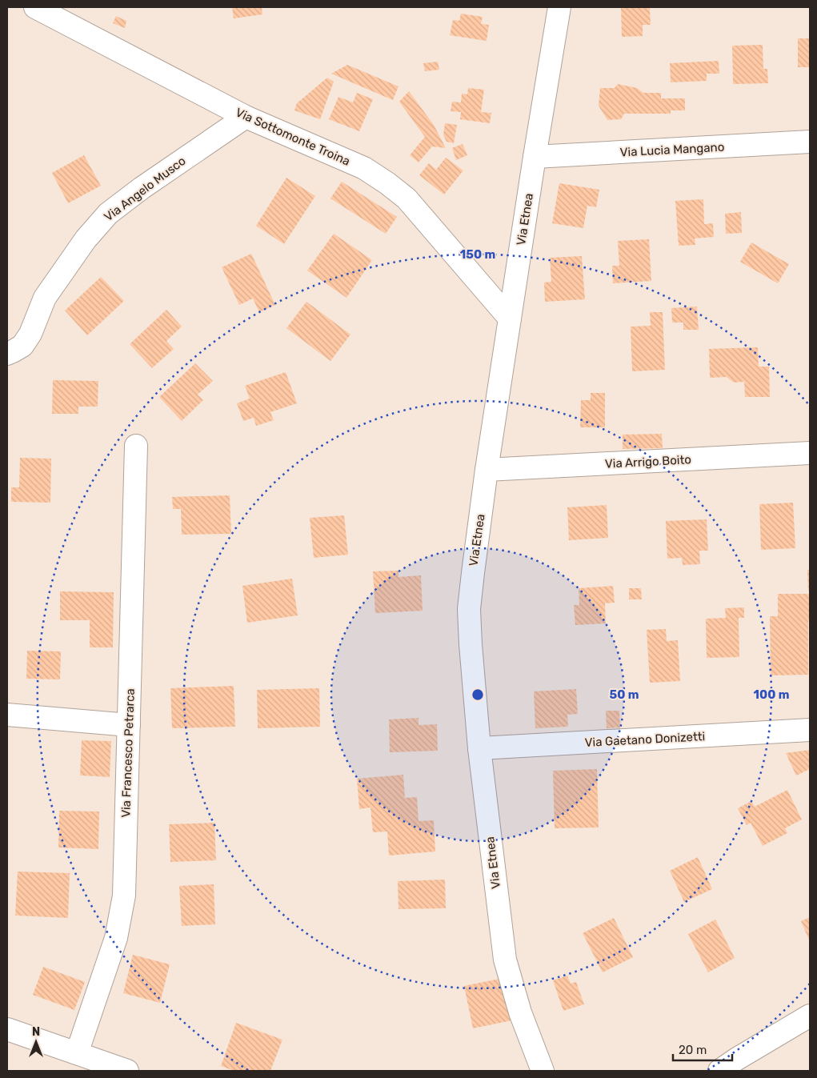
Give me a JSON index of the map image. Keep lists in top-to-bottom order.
{
  "streets": {
    "street": [
      "Via Sottomonte Troina",
      "Via Lucia Mangano",
      "Via Angelo Musco",
      "Via Etnea",
      "Via Arrigo Boito",
      "Via Gaetano Donizetti",
      "Via Francesco Petrarca"
    ]
  },
  "crossings": [
    ["Via Sottomonte Troina", "Via Angelo Musco"],
    ["Via Sottomonte Troina", "Via Etnea"],
    ["Via Lucia Mangano", "Via Etnea"],
    ["Via Etnea", "Via Arrigo Boito"],
    ["Via Etnea", "Via Gaetano Donizetti"]
  ],
  "scale_bar": "20 m",
  "north": "top",
  "rings": ["150 m", "50 m", "100 m"]
}
